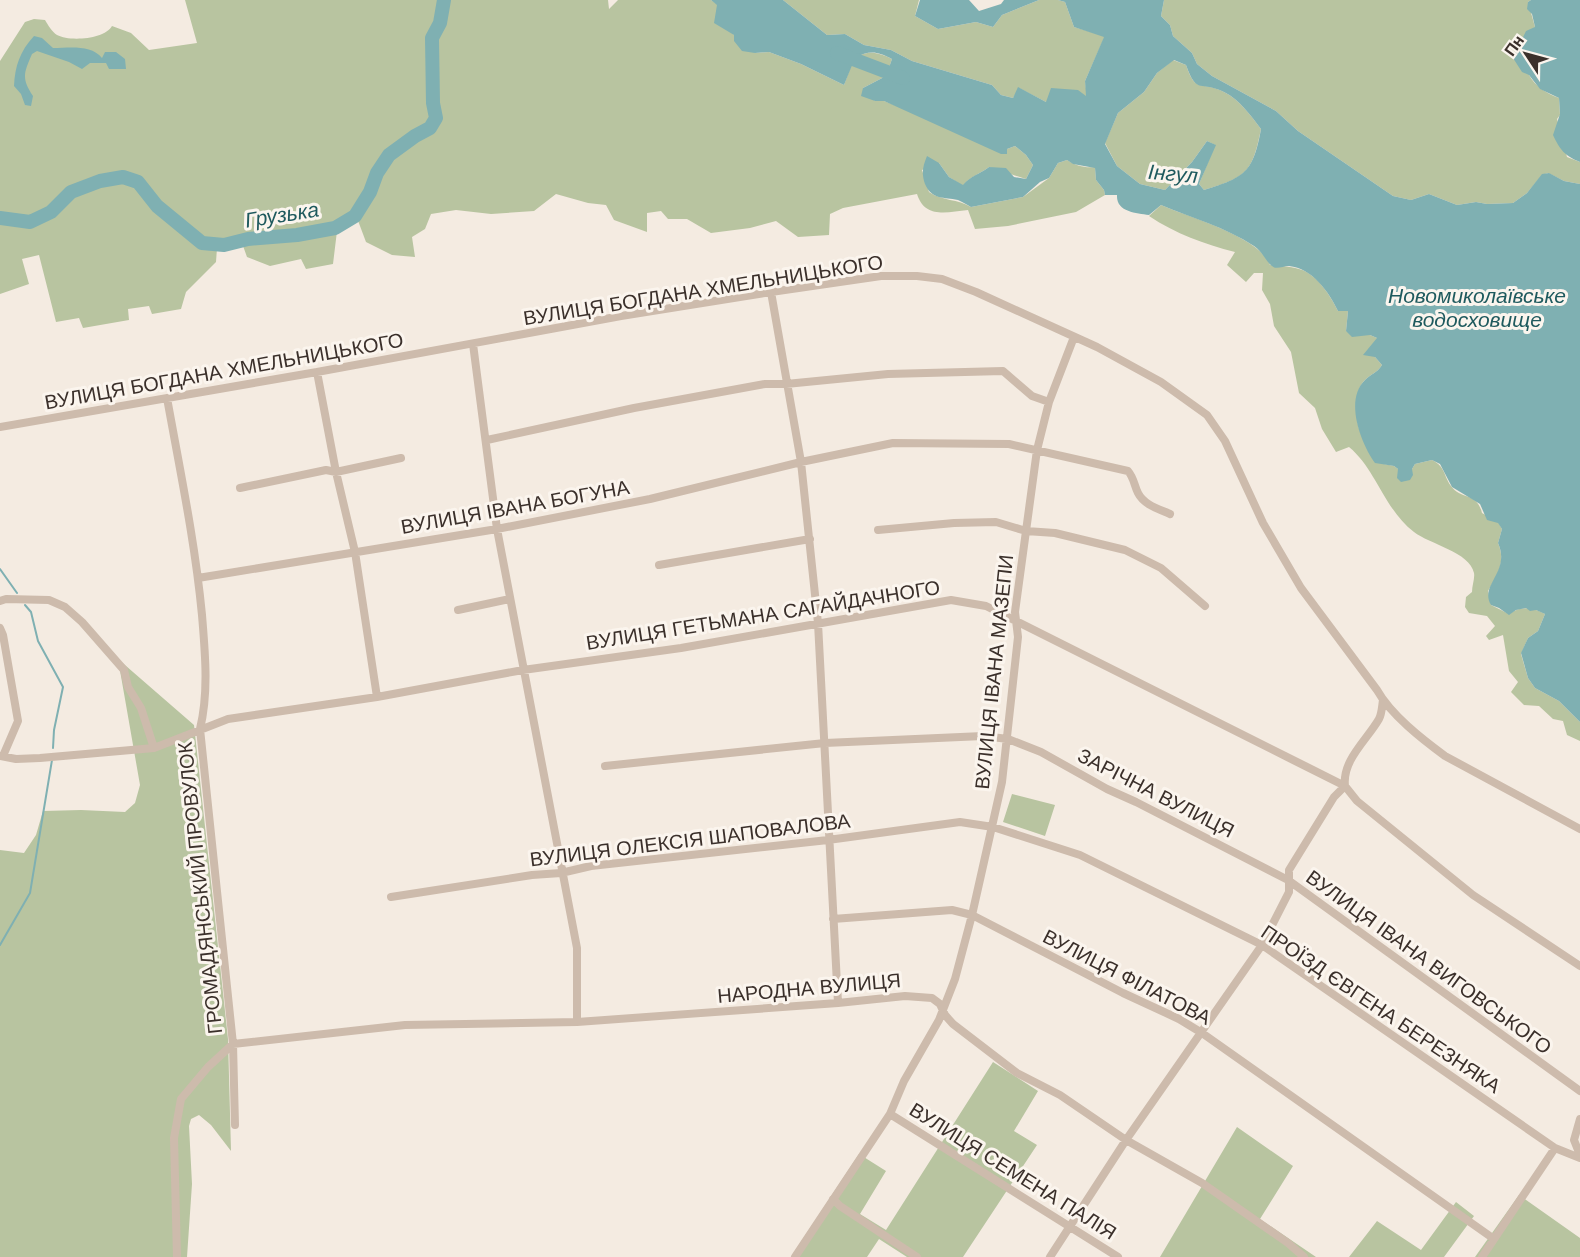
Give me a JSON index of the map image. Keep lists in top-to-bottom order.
{
  "streets": {
    "street": [
      "ВУЛИЦЯ БОГДАНА ХМЕЛЬНИЦЬКОГО",
      "ВУЛИЦЯ ІВАНА БОГУНА",
      "ВУЛИЦЯ ГЕТЬМАНА САГАЙДАЧНОГО",
      "ВУЛИЦЯ ІВАНА МАЗЕПИ",
      "ЗАРІЧНА ВУЛИЦЯ",
      "ВУЛИЦЯ ОЛЕКСІЯ ШАПОВАЛОВА",
      "ГРОМАДЯНСЬКИЙ ПРОВУЛОК",
      "ВУЛИЦЯ ІВАНА ВИГОВСЬКОГО",
      "ВУЛИЦЯ ФІЛАТОВА",
      "НАРОДНА ВУЛИЦЯ",
      "ПРОЇЗД ЄВГЕНА БЕРЕЗНЯКА",
      "ВУЛИЦЯ СЕМЕНА ПАЛІЯ"
    ]
  },
  "crossings": [
    ["ВУЛИЦЯ БОГДАНА ХМЕЛЬНИЦЬКОГО", "ВУЛИЦЯ ІВАНА МАЗЕПИ"],
    ["ВУЛИЦЯ БОГДАНА ХМЕЛЬНИЦЬКОГО", "ГРОМАДЯНСЬКИЙ ПРОВУЛОК"],
    ["ВУЛИЦЯ ІВАНА БОГУНА", "ВУЛИЦЯ ІВАНА МАЗЕПИ"],
    ["ВУЛИЦЯ ІВАНА БОГУНА", "ГРОМАДЯНСЬКИЙ ПРОВУЛОК"],
    ["ВУЛИЦЯ ГЕТЬМАНА САГАЙДАЧНОГО", "ВУЛИЦЯ ІВАНА МАЗЕПИ"],
    ["ВУЛИЦЯ ГЕТЬМАНА САГАЙДАЧНОГО", "ГРОМАДЯНСЬКИЙ ПРОВУЛОК"],
    ["ВУЛИЦЯ ІВАНА МАЗЕПИ", "ЗАРІЧНА ВУЛИЦЯ"],
    ["ВУЛИЦЯ ІВАНА МАЗЕПИ", "ВУЛИЦЯ ОЛЕКСІЯ ШАПОВАЛОВА"],
    ["ВУЛИЦЯ ІВАНА МАЗЕПИ", "ВУЛИЦЯ ФІЛАТОВА"],
    ["ВУЛИЦЯ ІВАНА МАЗЕПИ", "НАРОДНА ВУЛИЦЯ"],
    ["ВУЛИЦЯ ІВАНА МАЗЕПИ", "ПРОЇЗД ЄВГЕНА БЕРЕЗНЯКА"],
    ["ВУЛИЦЯ ІВАНА МАЗЕПИ", "ВУЛИЦЯ СЕМЕНА ПАЛІЯ"],
    ["ЗАРІЧНА ВУЛИЦЯ", "ВУЛИЦЯ ІВАНА ВИГОВСЬКОГО"],
    ["ВУЛИЦЯ ОЛЕКСІЯ ШАПОВАЛОВА", "ПРОЇЗД ЄВГЕНА БЕРЕЗНЯКА"],
    ["ГРОМАДЯНСЬКИЙ ПРОВУЛОК", "НАРОДНА ВУЛИЦЯ"]
  ],
  "water": ["Інгул", "Грузька", "Новомиколаївське водосховище"],
  "north": "top left"
}
